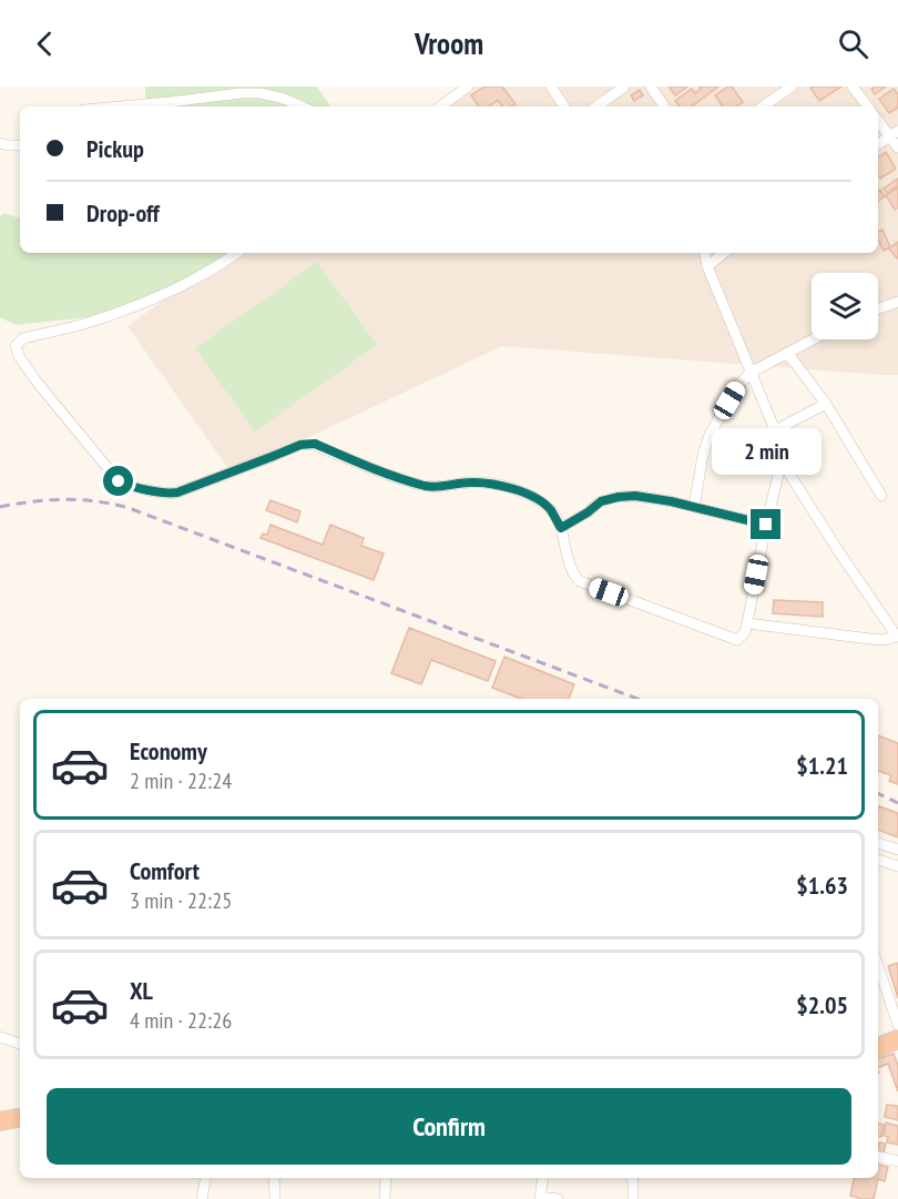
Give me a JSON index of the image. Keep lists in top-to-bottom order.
{
  "page": {
    "header": "Vroom",
    "banner": ["Pickup", "Drop-off"],
    "bubble": "2 min",
    "list": [
      {
        "name": "Economy",
        "note": "2 min · 22:24",
        "value": "$1.21"
      },
      {
        "name": "Comfort",
        "note": "3 min · 22:25",
        "value": "$1.63"
      },
      {
        "name": "XL",
        "note": "4 min · 22:26",
        "value": "$2.05"
      }
    ],
    "buttons": "Confirm"
  }
}
